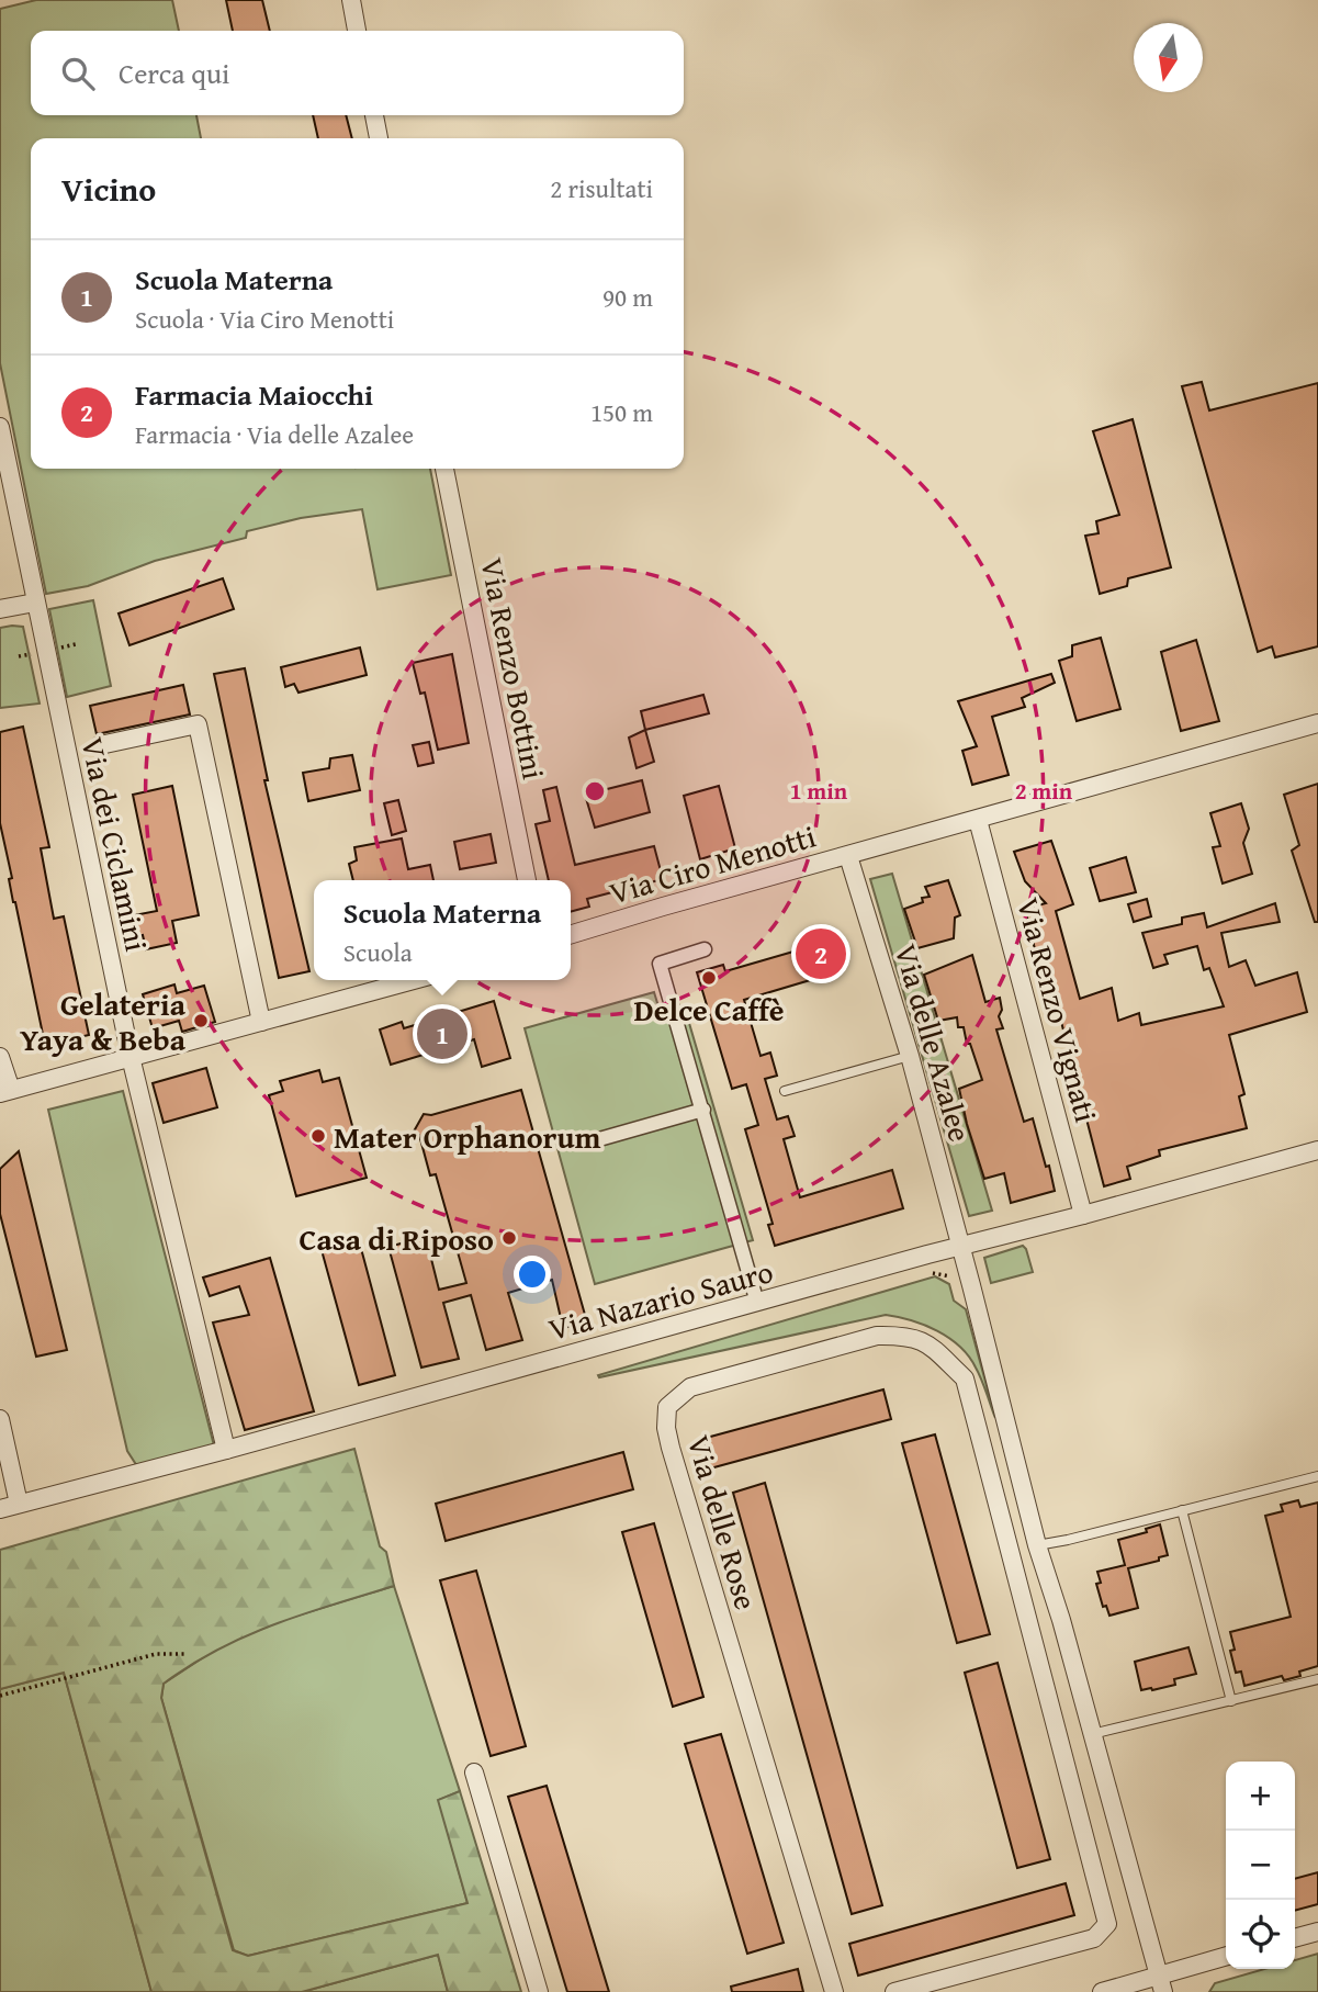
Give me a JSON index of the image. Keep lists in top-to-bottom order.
{
  "streets": {
    "street": [
      "Via Renzo Bottini",
      "Via dei Ciclamini",
      "Via Ciro Menotti",
      "Via Renzo Vignati",
      "Via delle Azalee",
      "Via Nazario Sauro",
      "Via delle Rose"
    ]
  },
  "crossings": [
    ["Via dei Ciclamini", "Via Nazario Sauro"],
    ["Via Ciro Menotti", "Via Renzo Vignati"],
    ["Via Ciro Menotti", "Via delle Azalee"],
    ["Via Renzo Vignati", "Via Nazario Sauro"],
    ["Via delle Azalee", "Via Nazario Sauro"]
  ],
  "places": [
    "Delce Caffè",
    "Gelateria Yaya & Beba",
    "Mater Orphanorum",
    "Casa di Riposo"
  ],
  "north": "bottom",
  "page": {
    "search": "Cerca qui",
    "heading": ["Vicino", "2 risultati"],
    "list": [
      {
        "mark": "1",
        "name": "Scuola Materna",
        "note": "Scuola · Via Ciro Menotti",
        "value": "90 m"
      },
      {
        "mark": "2",
        "name": "Farmacia Maiocchi",
        "note": "Farmacia · Via delle Azalee",
        "value": "150 m"
      }
    ],
    "popup": ["Scuola Materna", "Scuola"],
    "pins": ["2", "1"],
    "map_buttons": ["+", "−"]
  },
  "rings": ["1 min", "2 min"]
}
